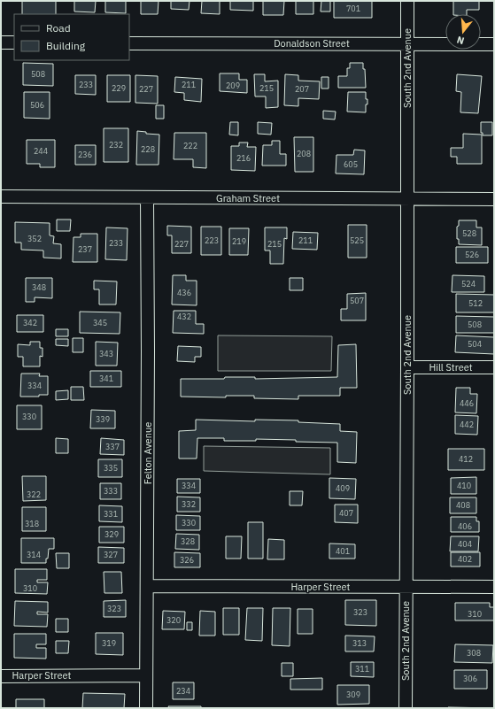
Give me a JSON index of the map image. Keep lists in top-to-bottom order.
{
  "streets": {
    "street": [
      "Donaldson Street",
      "South 2nd Avenue",
      "Graham Street",
      "Hill Street",
      "Felton Avenue",
      "Harper Street"
    ]
  },
  "crossings": [
    ["Donaldson Street", "South 2nd Avenue"],
    ["South 2nd Avenue", "Graham Street"],
    ["South 2nd Avenue", "Hill Street"],
    ["South 2nd Avenue", "Harper Street"],
    ["Graham Street", "Felton Avenue"],
    ["Felton Avenue", "Harper Street"]
  ],
  "house_numbers": [
    "701",
    "508",
    "233",
    "211",
    "209",
    "229",
    "215",
    "227",
    "207",
    "506",
    "232",
    "222",
    "228",
    "244",
    "208",
    "236",
    "216",
    "605",
    "528",
    "352",
    "223",
    "211",
    "525",
    "219",
    "233",
    "227",
    "215",
    "237",
    "526",
    "524",
    "348",
    "436",
    "507",
    "512",
    "432",
    "342",
    "345",
    "508",
    "504",
    "343",
    "341",
    "334",
    "446",
    "330",
    "339",
    "442",
    "337",
    "412",
    "335",
    "334",
    "410",
    "409",
    "333",
    "322",
    "332",
    "408",
    "407",
    "331",
    "330",
    "318",
    "406",
    "329",
    "328",
    "404",
    "401",
    "314",
    "327",
    "402",
    "326",
    "310",
    "323",
    "323",
    "310",
    "320",
    "319",
    "313",
    "308",
    "311",
    "306",
    "234",
    "309"
  ],
  "legend": ["Road", "Building"],
  "north": "bottom"
}
